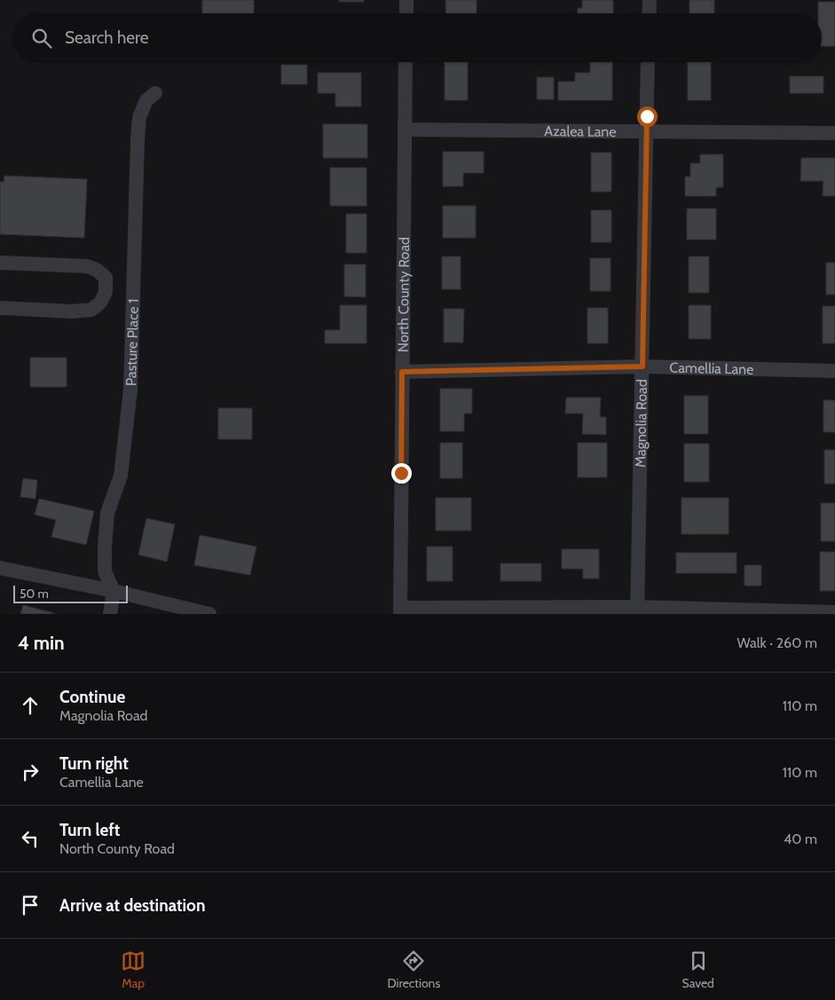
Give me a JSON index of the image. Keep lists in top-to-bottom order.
{
  "streets": {
    "street": [
      "Azalea Lane",
      "North County Road",
      "Pasture Place 1",
      "Camellia Lane",
      "Magnolia Road"
    ]
  },
  "crossings": [
    ["Azalea Lane", "North County Road"],
    ["Azalea Lane", "Magnolia Road"],
    ["North County Road", "Camellia Lane"],
    ["Camellia Lane", "Magnolia Road"]
  ],
  "scale_bar": "50 m",
  "page": {
    "search": "Search here",
    "scale": "50 m",
    "heading": ["4 min", "Walk · 260 m"],
    "list": [
      ["Continue", "Magnolia Road", "110 m"],
      ["Turn right", "Camellia Lane", "110 m"],
      ["Turn left", "North County Road", "40 m"],
      "Arrive at destination"
    ],
    "nav": ["Map", "Directions", "Saved"]
  }
}
